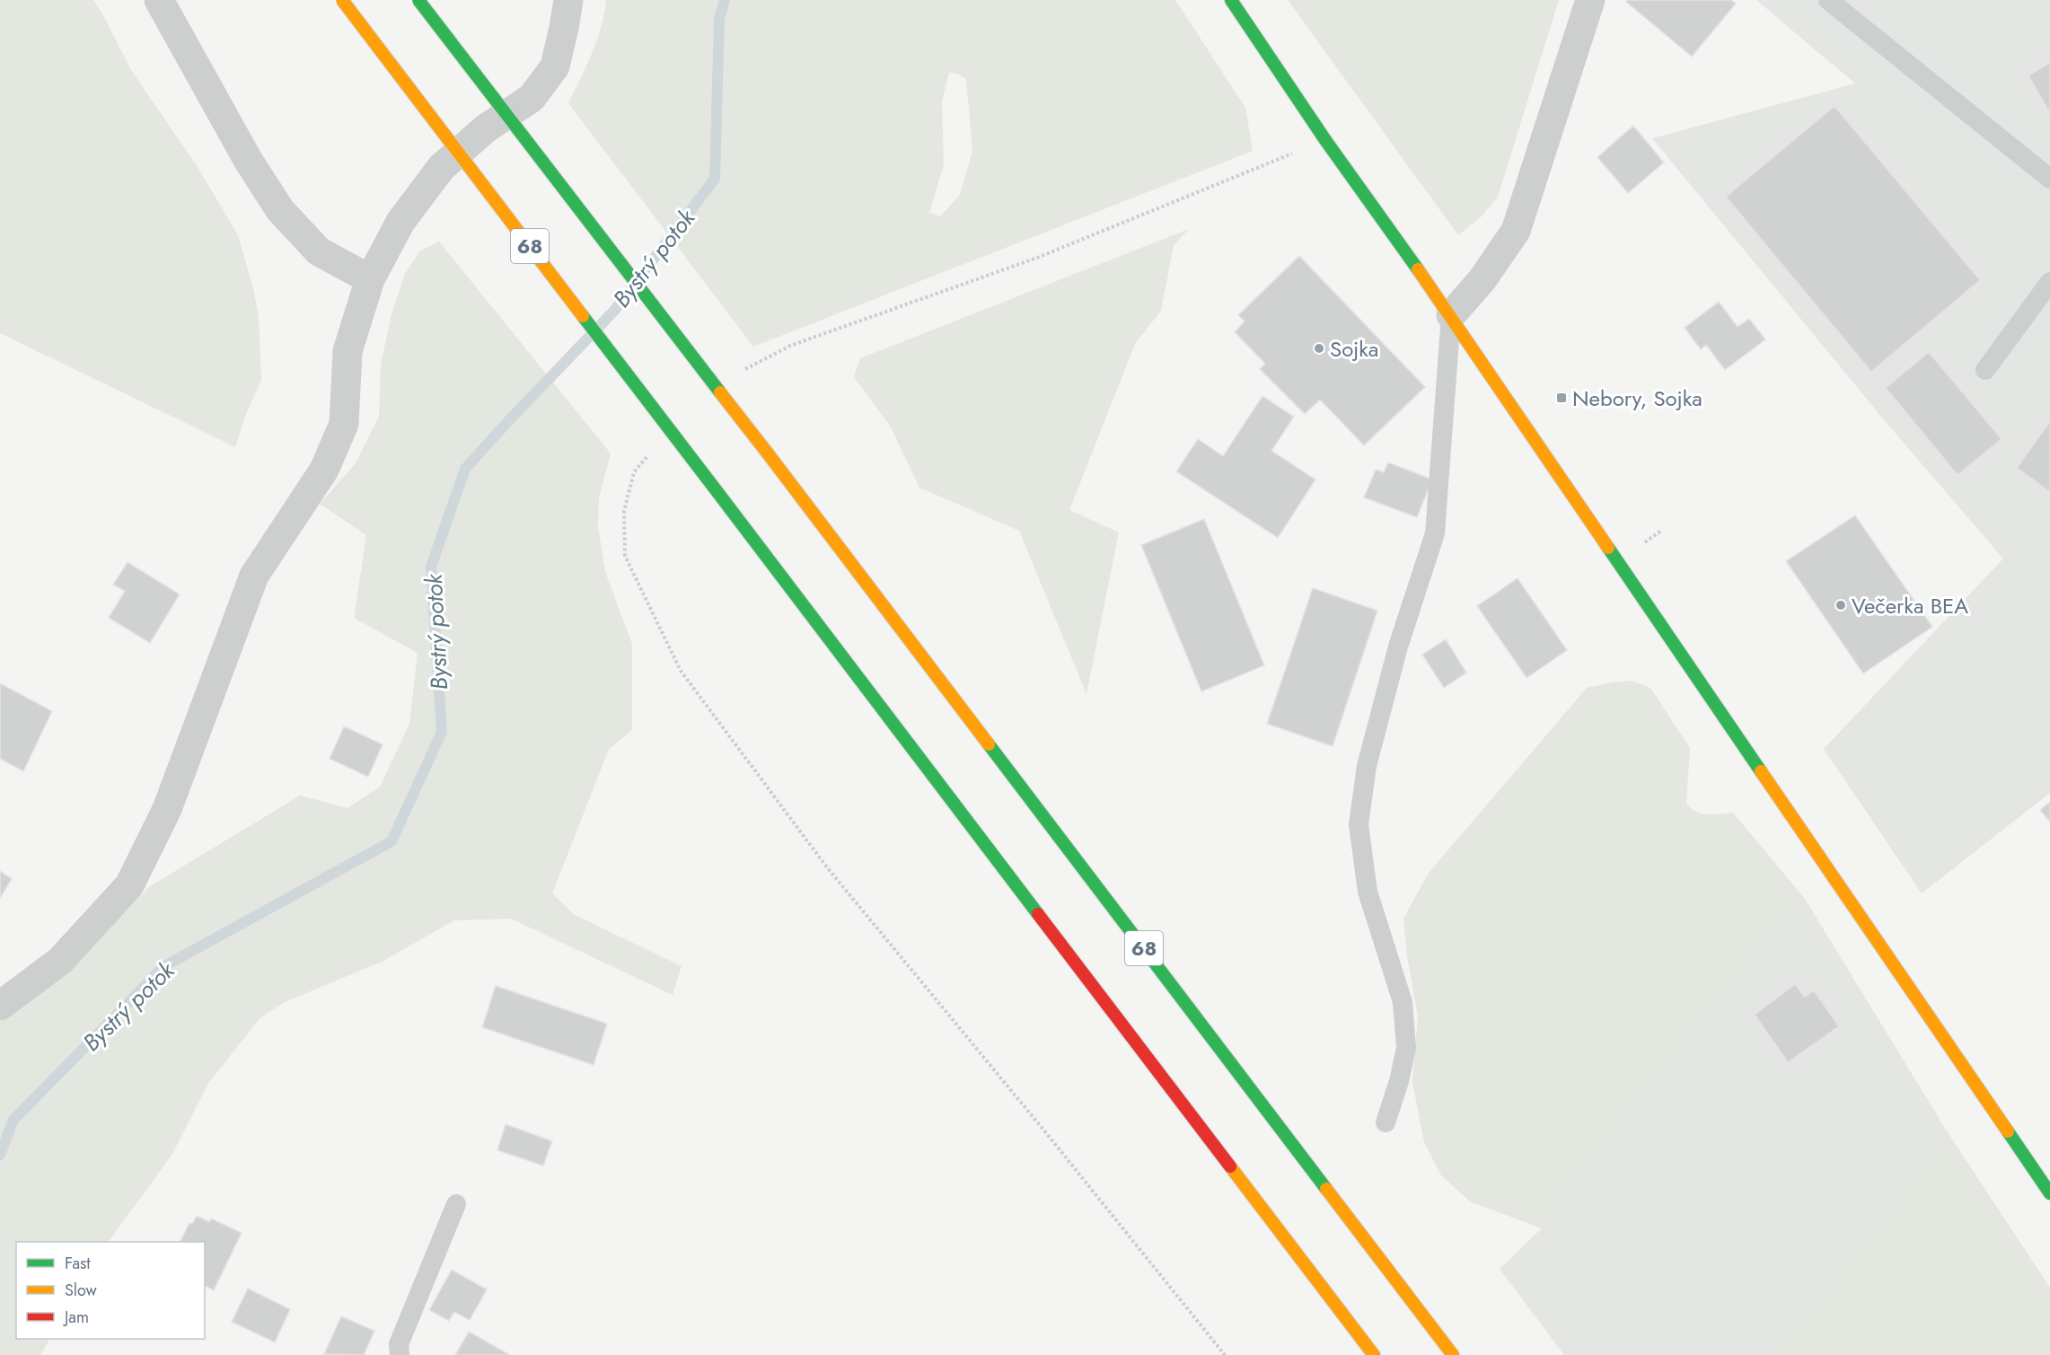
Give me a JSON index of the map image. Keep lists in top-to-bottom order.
{
  "streets": {
    "main road": ["68"]
  },
  "water": ["Bystrý potok"],
  "places": {
    "other": ["Sojka", "Večerka BEA"],
    "transit": ["Nebory, Sojka"]
  },
  "legend": ["Fast", "Slow", "Jam"]
}
